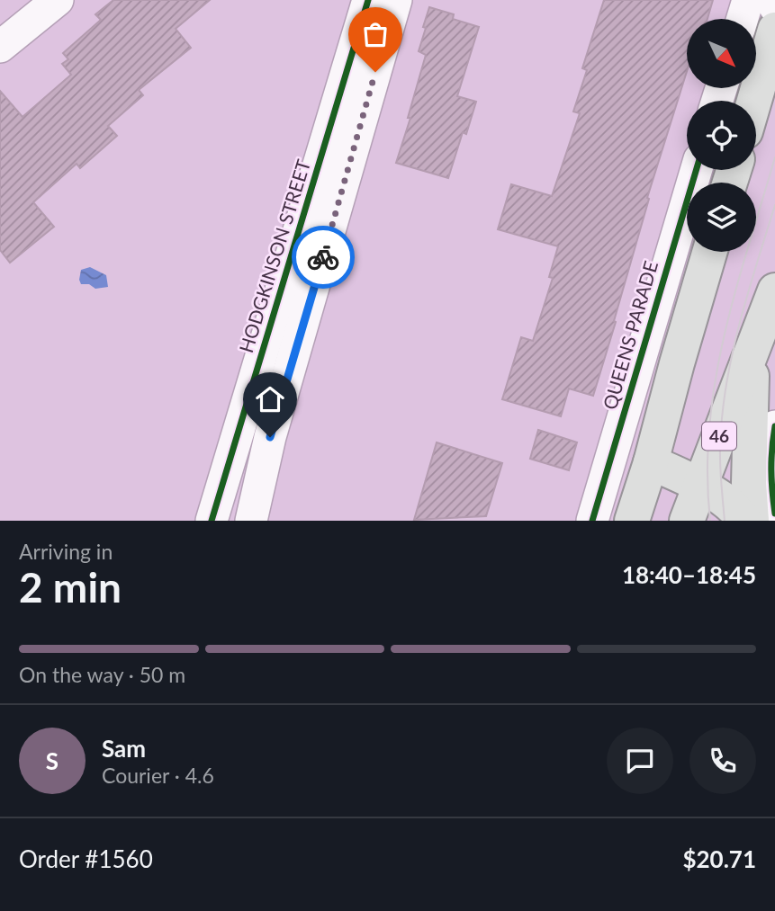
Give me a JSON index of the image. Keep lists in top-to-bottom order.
{
  "streets": {
    "main road": ["46"],
    "street": ["HODGKINSON STREET", "QUEENS PARADE"]
  },
  "north": "bottom right",
  "page": {
    "heading": ["2 min", "Arriving in", "18:40–18:45"],
    "panel": [
      "Sam",
      "Courier · 4.6",
      "Order #1560",
      "$20.71"
    ],
    "bar": "On the way · 50 m",
    "round": "S"
  }
}
